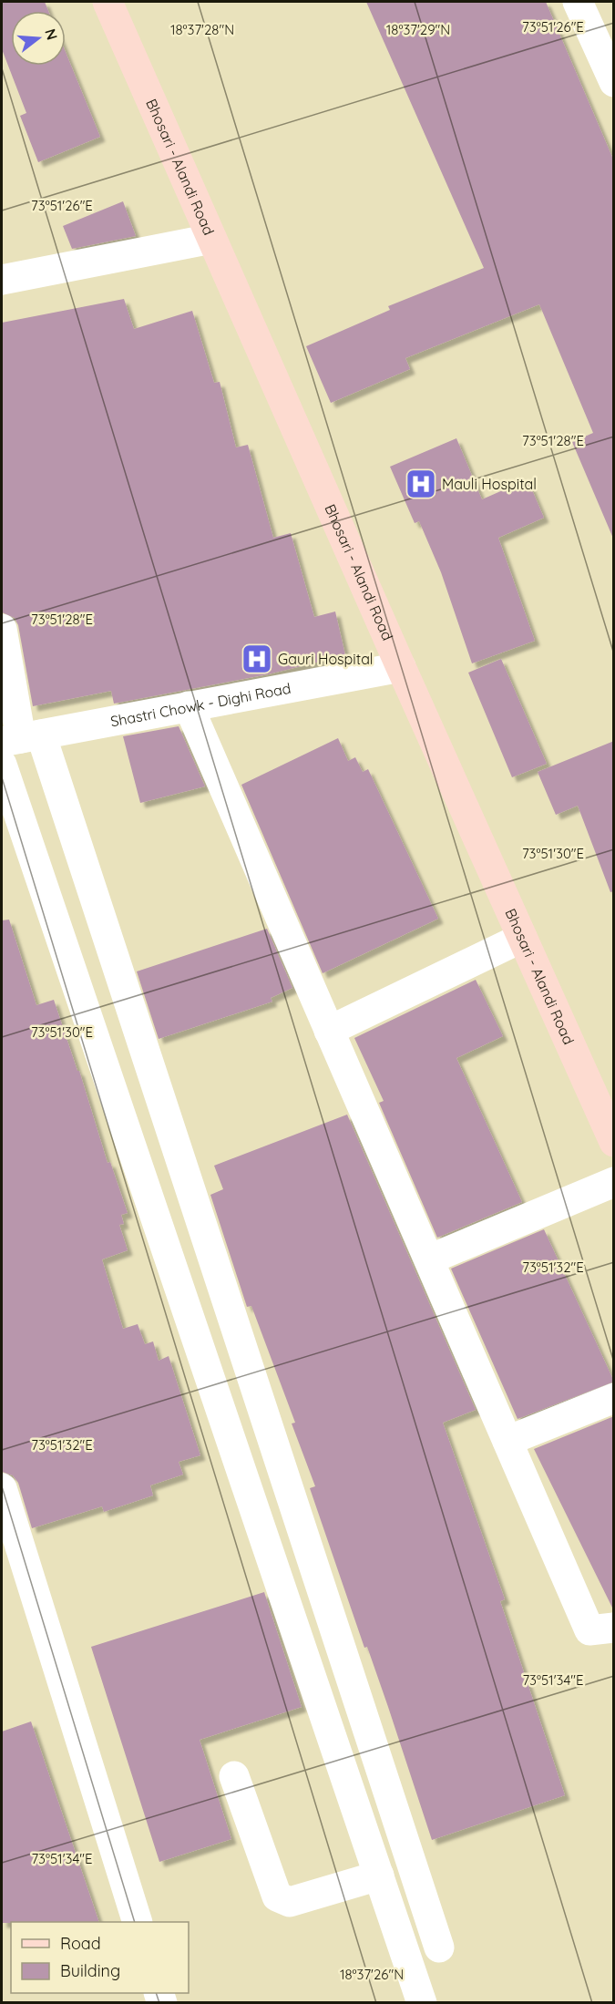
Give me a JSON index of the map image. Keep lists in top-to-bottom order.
{
  "streets": {
    "main road": ["Bhosari - Alandi Road"],
    "street": ["Shastri Chowk - Dighi Road"]
  },
  "crossings": [
    ["Bhosari - Alandi Road", "Shastri Chowk - Dighi Road"]
  ],
  "places": {
    "hospital": ["Mauli Hospital", "Gauri Hospital"]
  },
  "legend": ["Road", "Building"],
  "north": "right",
  "coordinates": [
    "73°51'26\"E",
    "18°37'28\"N",
    "18°37'29\"N",
    "73°51'28\"E",
    "73°51'30\"E",
    "73°51'32\"E",
    "73°51'34\"E",
    "18°37'26\"N"
  ]
}
